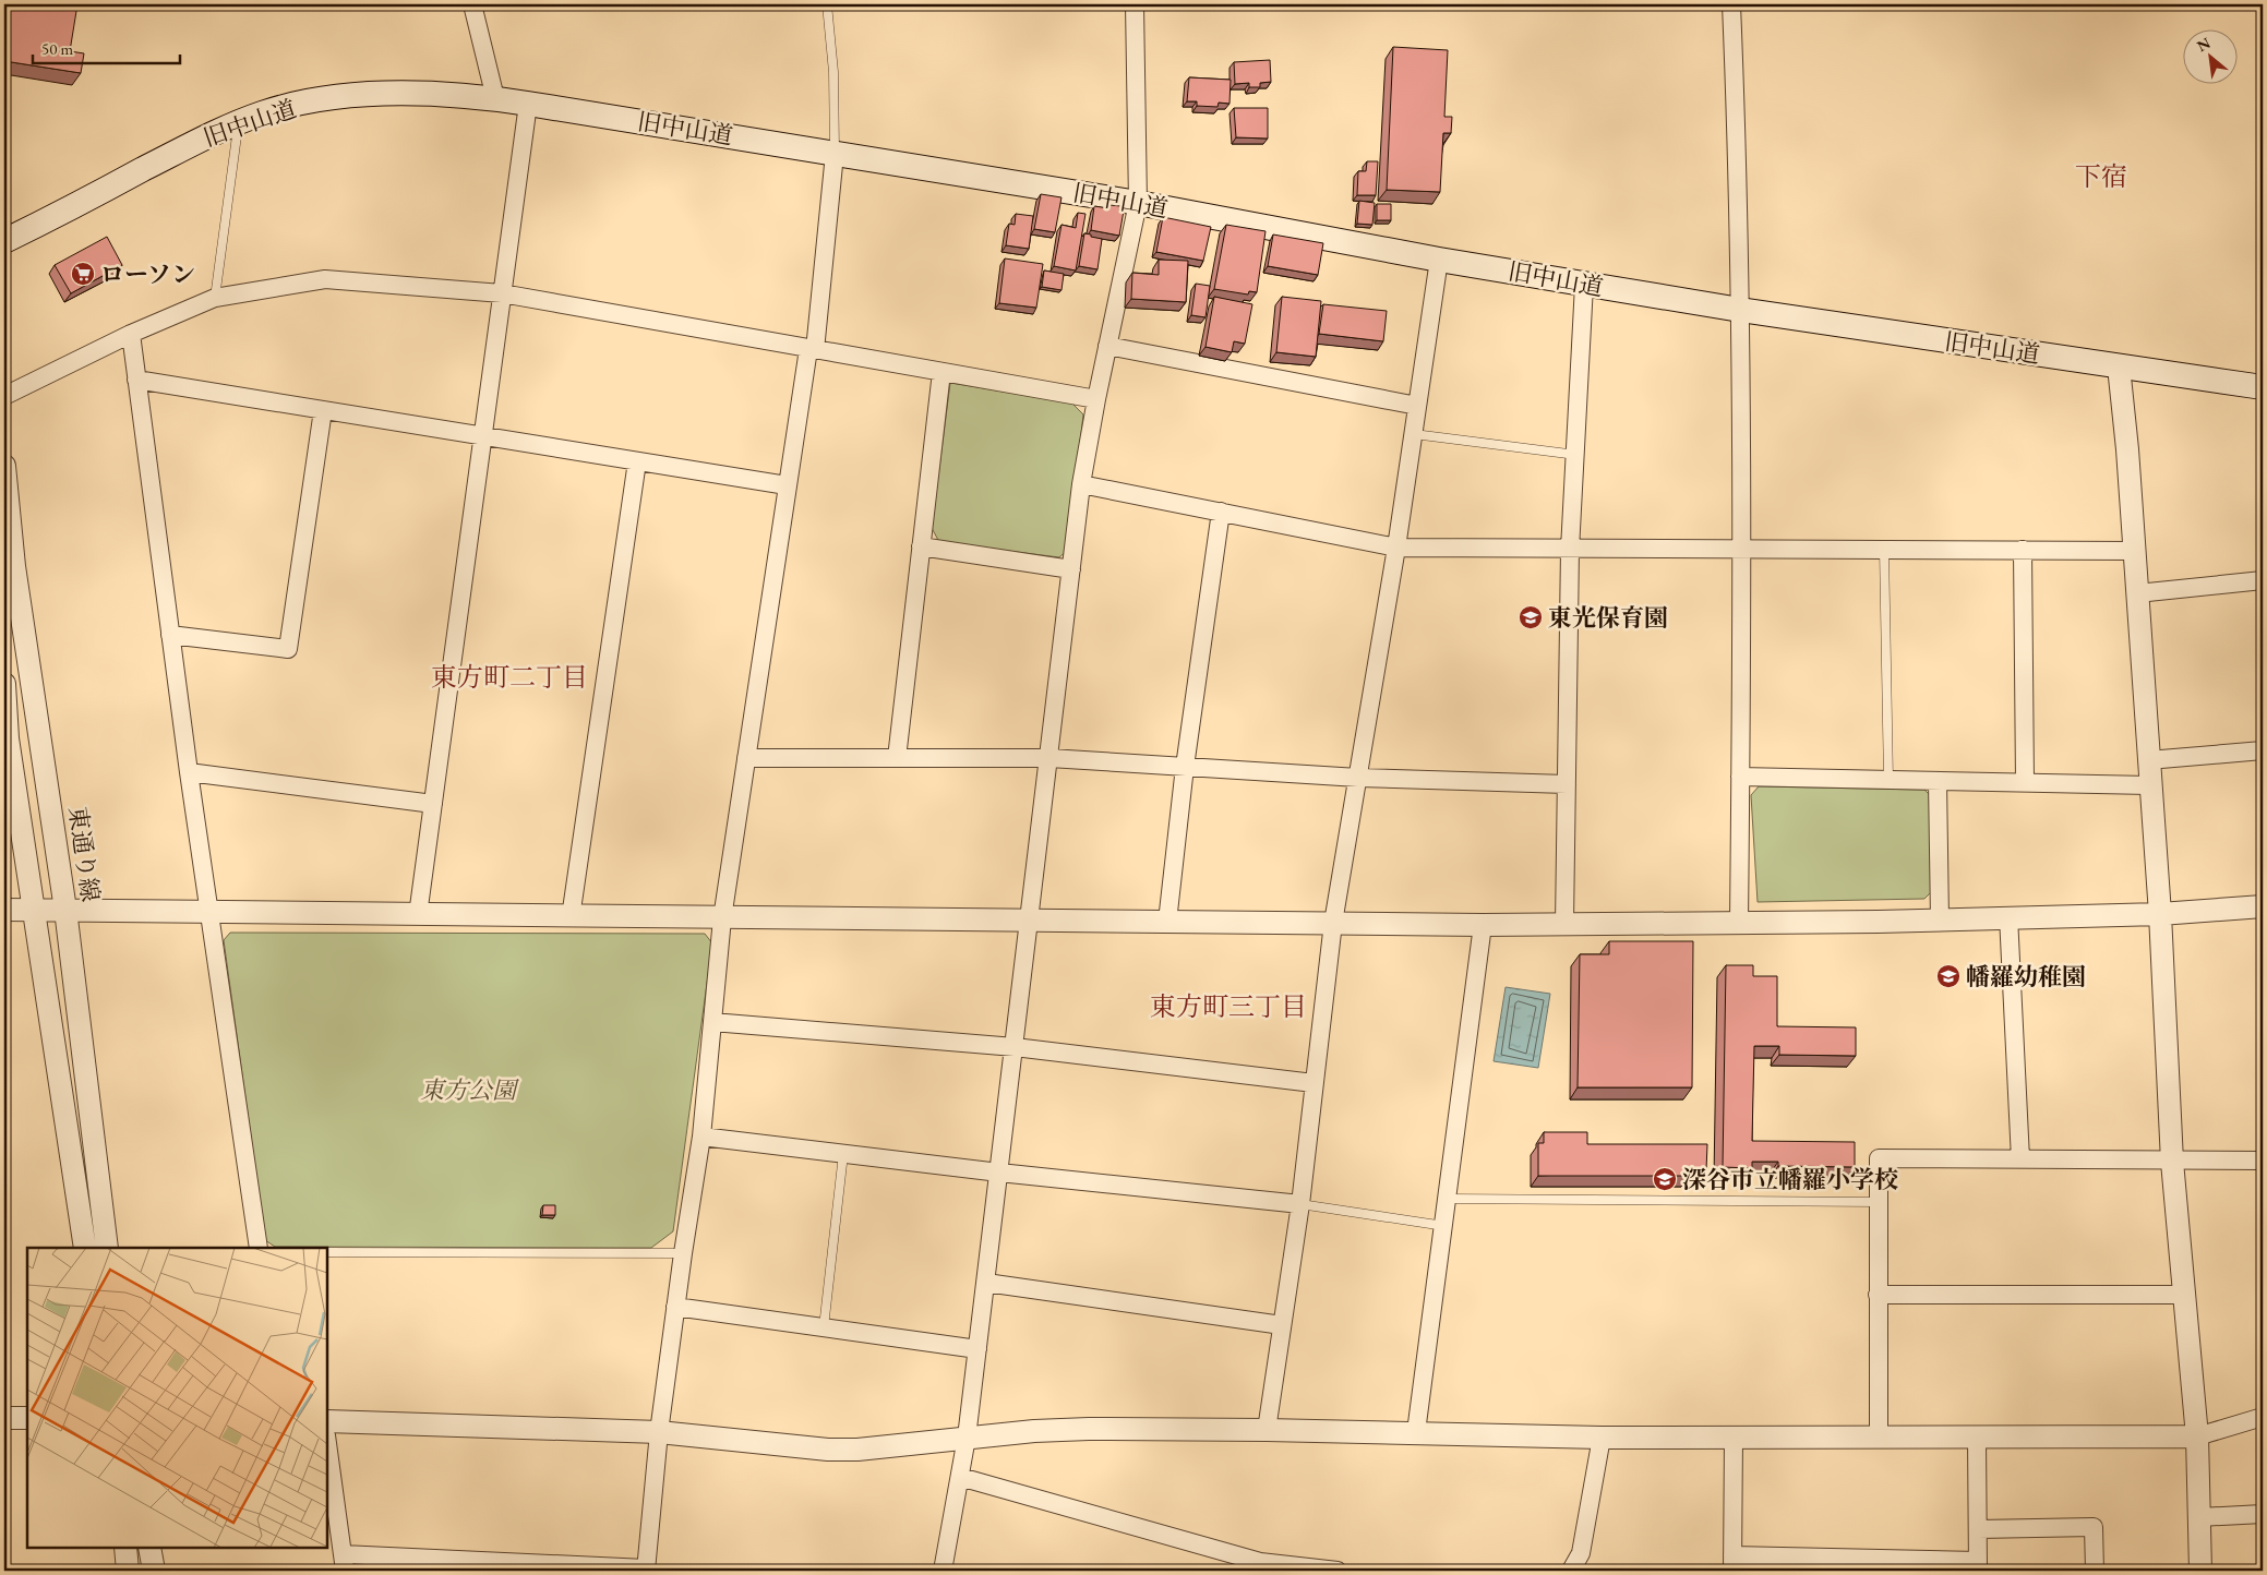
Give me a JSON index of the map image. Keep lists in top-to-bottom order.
{
  "streets": {
    "main road": ["旧中山道"],
    "street": ["東通り線"]
  },
  "districts": ["下宿", "東方町二丁目", "東方町三丁目"],
  "parks": ["東方公園"],
  "places": {
    "supermarket": ["ローソン"],
    "school or university": ["東光保育園", "幡羅幼稚園", "深谷市立幡羅小学校"]
  },
  "scale_bar": "50 m",
  "north": "top left"
}
